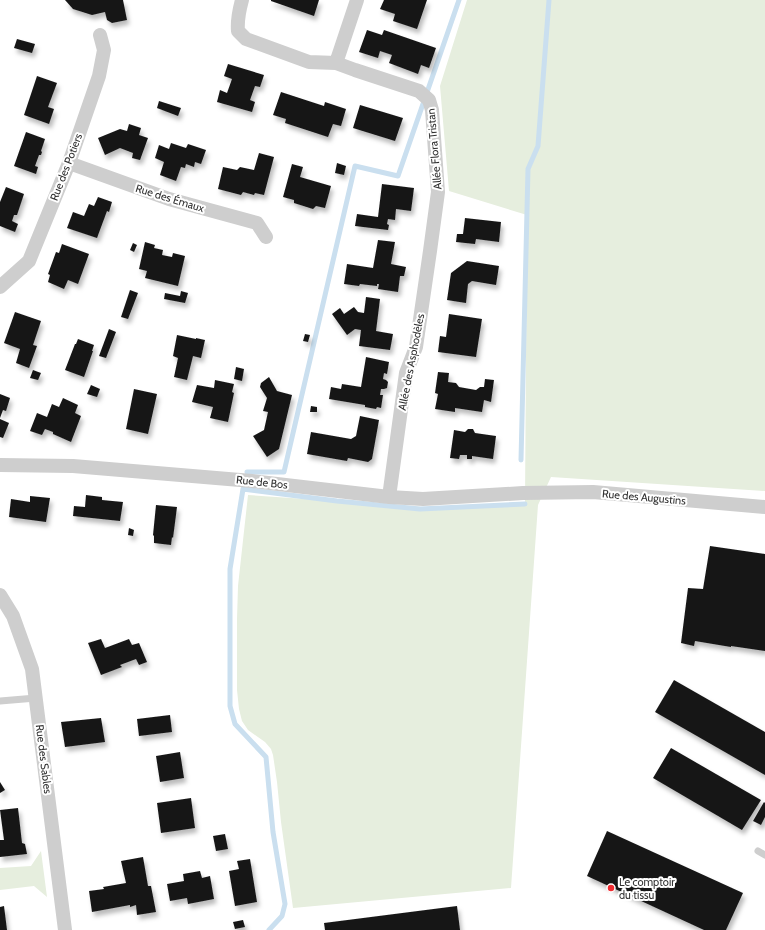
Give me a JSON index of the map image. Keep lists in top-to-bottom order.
{
  "streets": {
    "street": [
      "Allée Flora Tristan",
      "Rue des Potiers",
      "Rue des Émaux",
      "Allée des Asphodèles",
      "Rue de Bos",
      "Rue des Augustins",
      "Rue des Sables"
    ]
  },
  "crossings": [
    ["Allée Flora Tristan", "Allée des Asphodèles"],
    ["Rue des Potiers", "Rue des Émaux"],
    ["Allée des Asphodèles", "Rue de Bos"],
    ["Rue de Bos", "Rue des Augustins"]
  ],
  "places": ["Le comptoir du tissu"]
}
